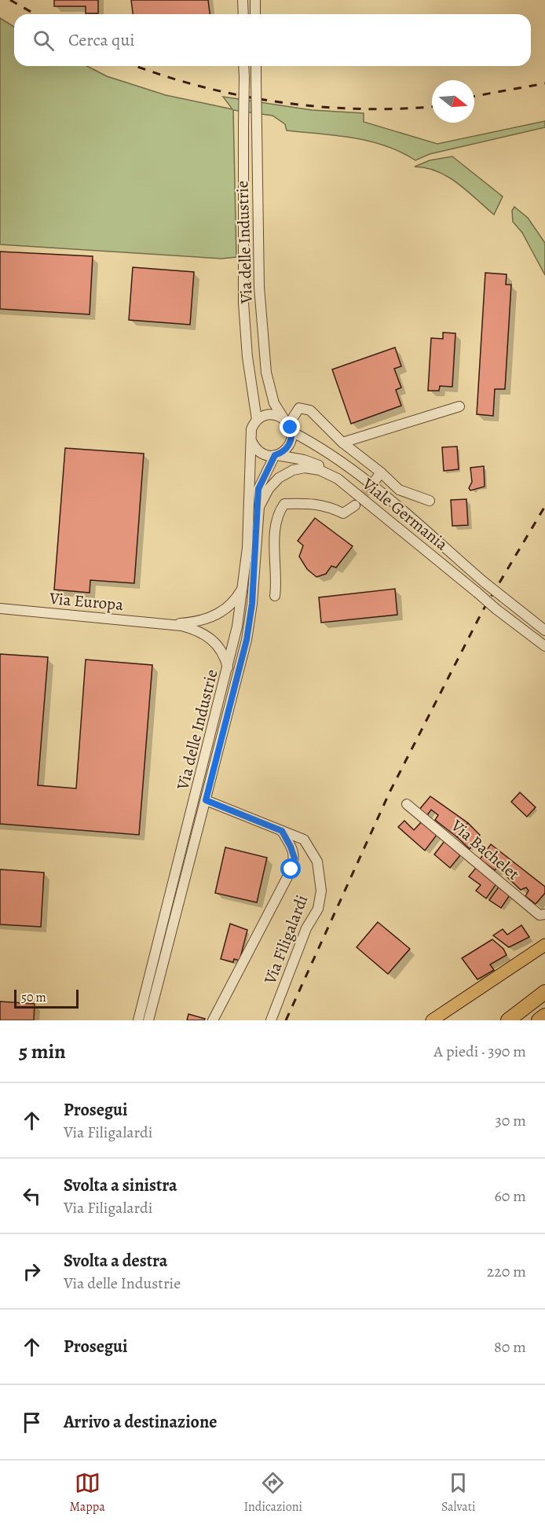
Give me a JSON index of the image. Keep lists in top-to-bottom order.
{
  "streets": {
    "street": [
      "Via delle Industrie",
      "Viale Germania",
      "Via Europa",
      "Via Bachelet",
      "Via Filigalardi"
    ]
  },
  "crossings": [
    ["Via delle Industrie", "Viale Germania"],
    ["Via delle Industrie", "Via Europa"],
    ["Via delle Industrie", "Via Filigalardi"]
  ],
  "scale_bar": "50 m",
  "north": "right",
  "page": {
    "search": "Cerca qui",
    "scale": "50 m",
    "heading": ["5 min", "A piedi · 390 m"],
    "list": [
      ["Prosegui", "Via Filigalardi", "30 m"],
      ["Svolta a sinistra", "Via Filigalardi", "60 m"],
      ["Svolta a destra", "Via delle Industrie", "220 m"],
      ["Prosegui", "80 m"],
      "Arrivo a destinazione"
    ],
    "nav": ["Mappa", "Indicazioni", "Salvati"]
  }
}
